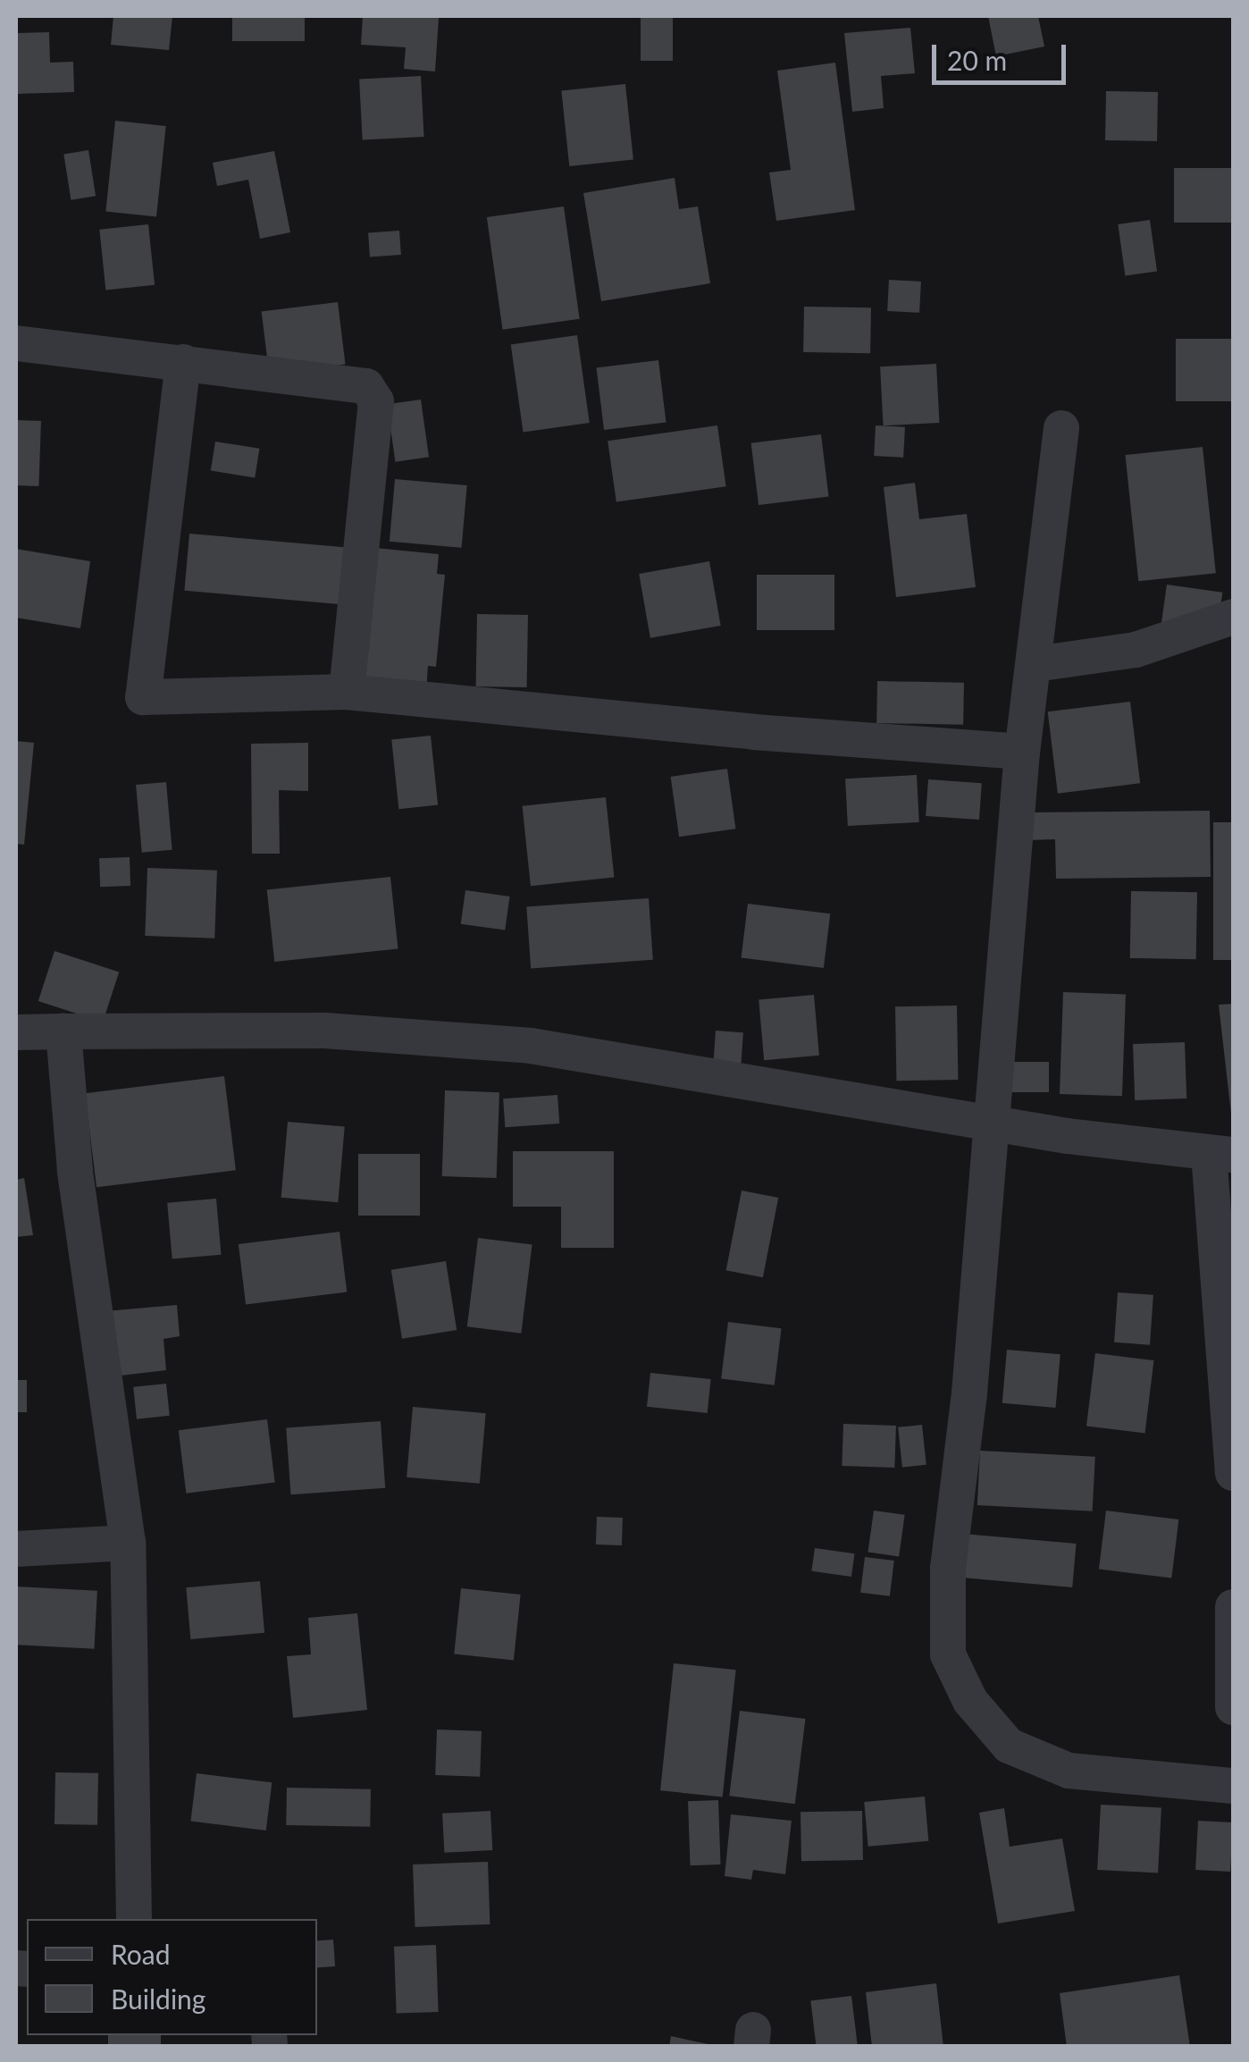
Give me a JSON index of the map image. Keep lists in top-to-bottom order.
{
  "legend": ["Road", "Building"],
  "scale_bar": "20 m"
}
